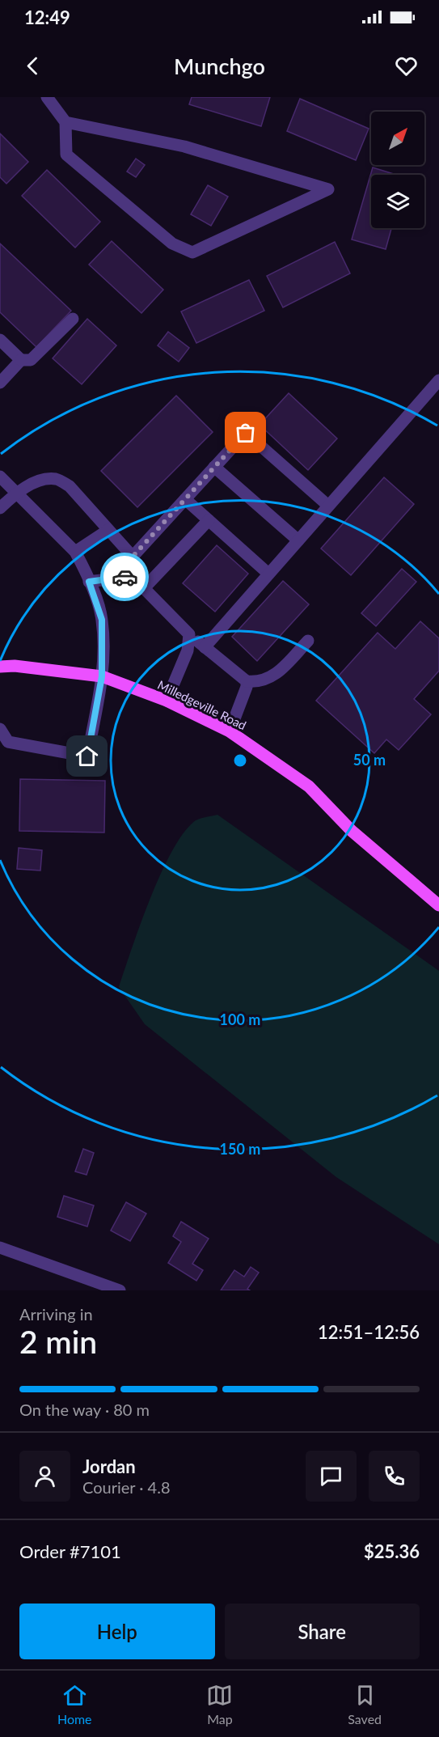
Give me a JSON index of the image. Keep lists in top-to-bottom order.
{
  "streets": {
    "main road": ["Milledgeville Road"]
  },
  "north": "top right",
  "page": {
    "status": "12:49",
    "header": "Munchgo",
    "heading": ["2 min", "Arriving in", "12:51–12:56"],
    "panel": [
      "Jordan",
      "Courier · 4.8",
      "Order #7101",
      "$25.36"
    ],
    "bar": "On the way · 80 m",
    "buttons": ["Help", "Share"],
    "tabs": ["Home", "Map", "Saved"]
  },
  "rings": ["50 m", "100 m", "150 m"]
}
